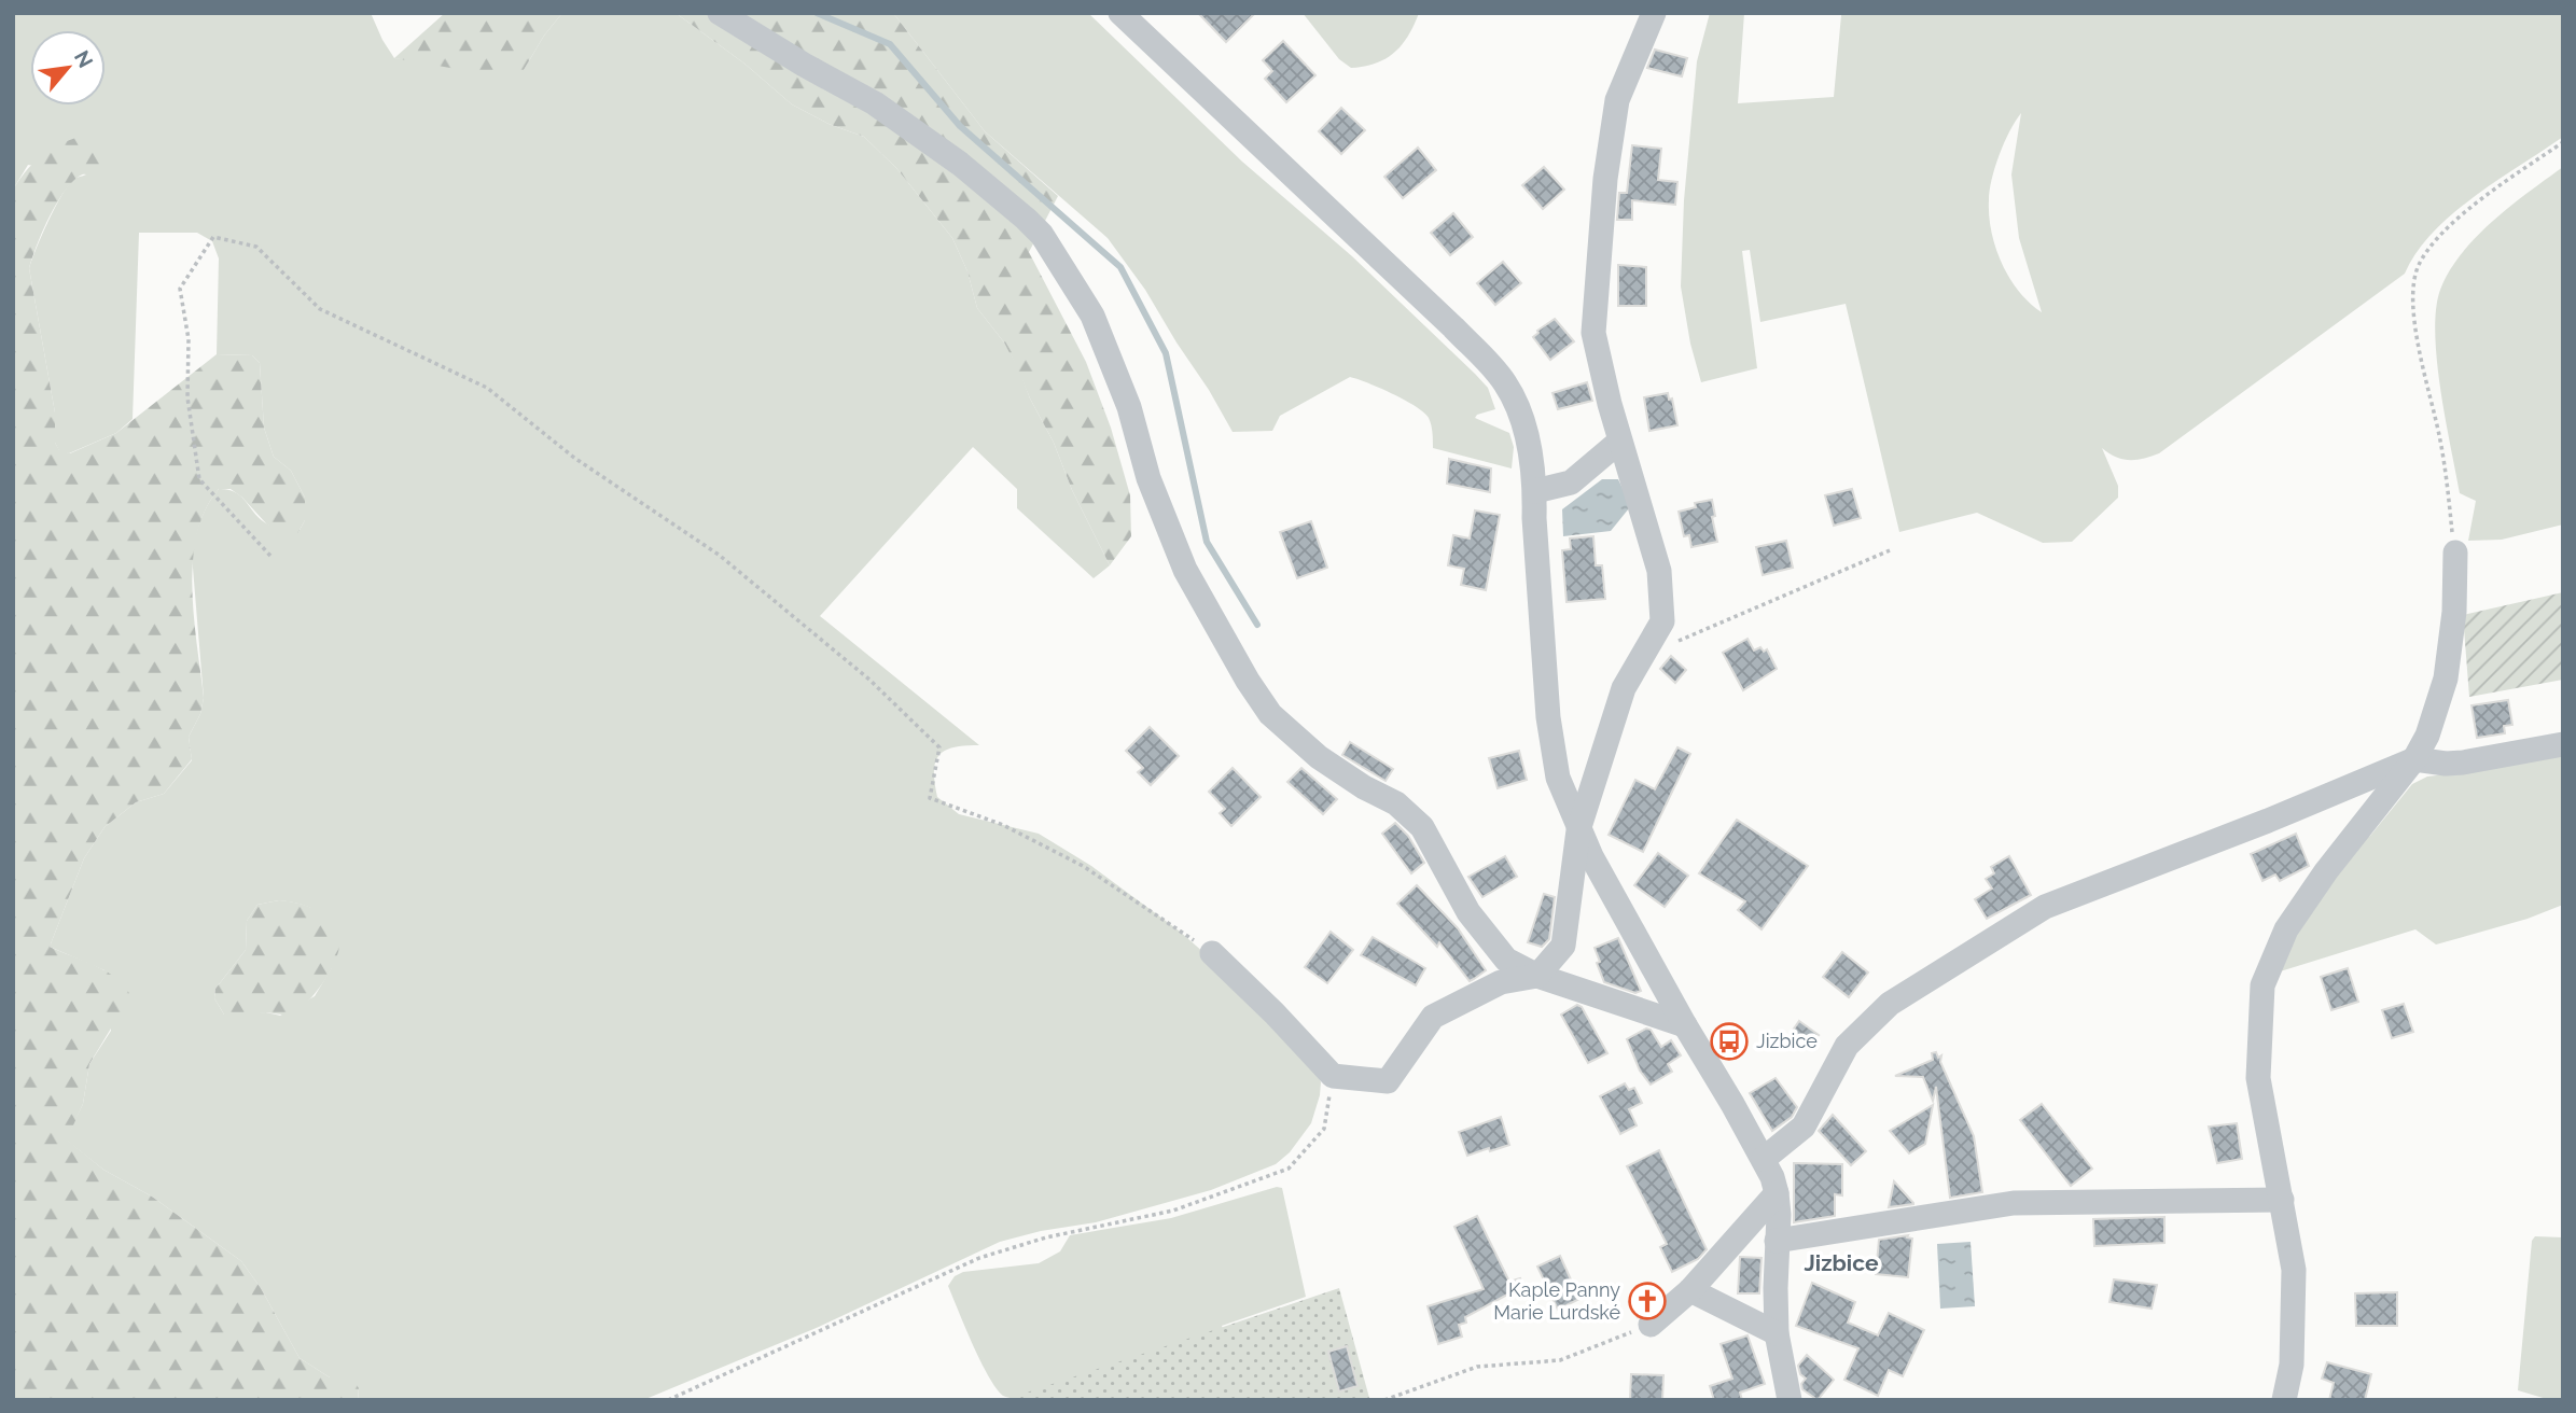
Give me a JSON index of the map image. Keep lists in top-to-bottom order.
{
  "districts": ["Jizbice"],
  "places": {
    "bus stop": ["Jizbice"],
    "church": ["Kaple Panny Marie Lurdské"]
  },
  "north": "top right"
}
